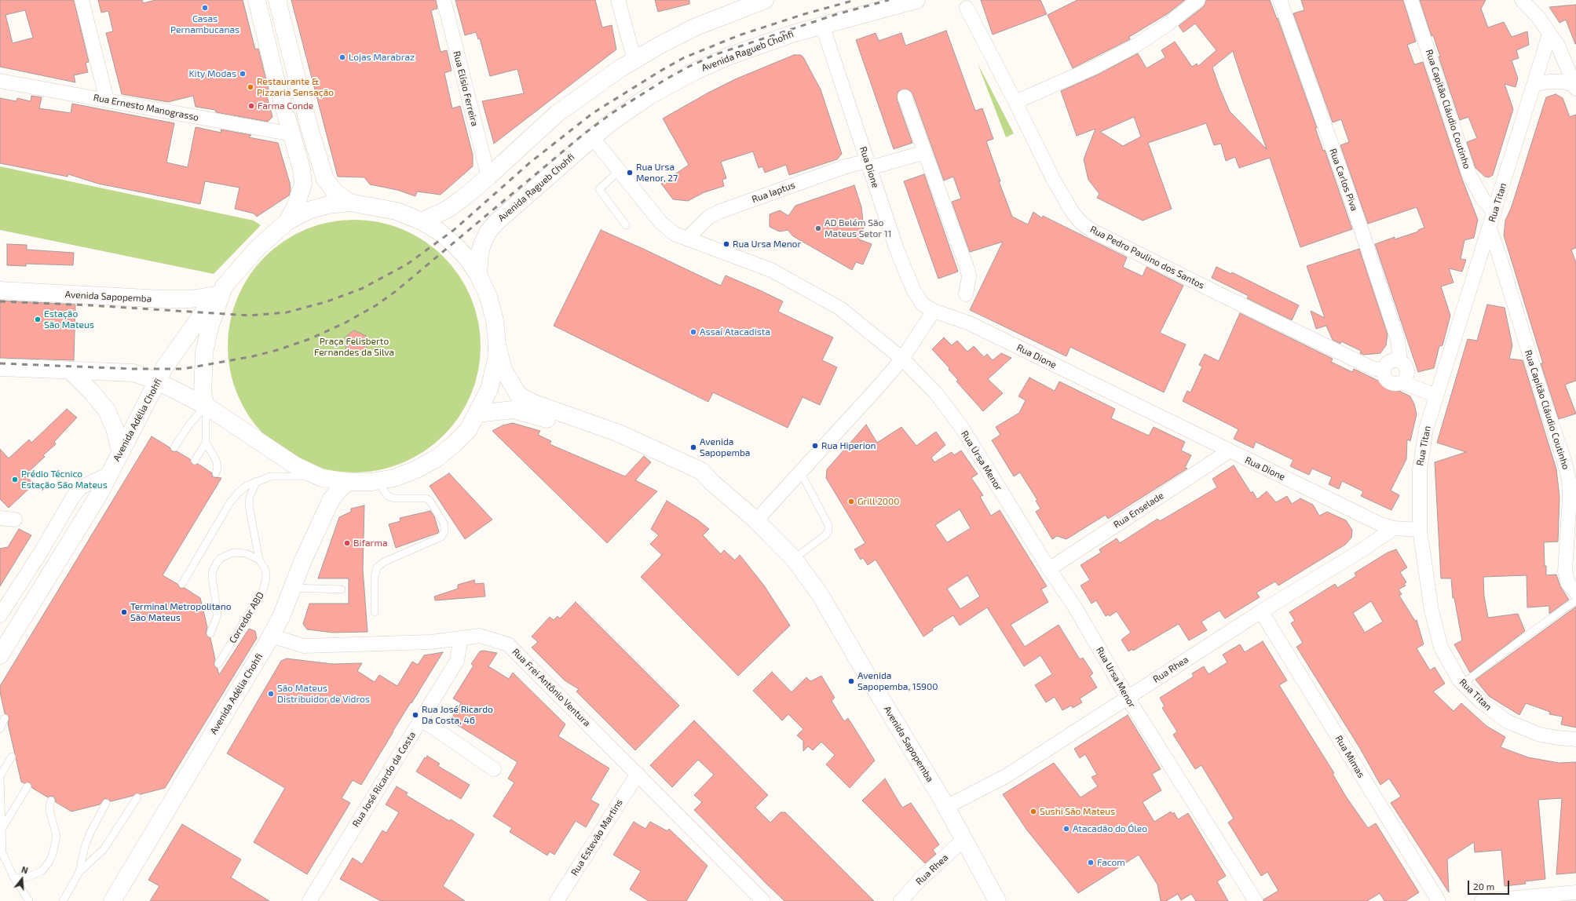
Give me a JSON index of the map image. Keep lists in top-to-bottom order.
{
  "streets": {
    "main road": ["Avenida Ragueb Chohfi", "Avenida Sapopemba", "Avenida Adélia Chohfi"],
    "street": [
      "Rua Elísio Ferreira",
      "Rua Ernesto Manograsso",
      "Rua Capitão Cláudio Coutinho",
      "Rua Dione",
      "Rua Carlos Piva",
      "Rua Iaptus",
      "Rua Titan",
      "Rua Pedro Paulino dos Santos",
      "Rua Ursa Menor",
      "Rua Enselade",
      "Rua Rhea",
      "Rua Frei Antônio Ventura",
      "Rua Mimas",
      "Rua José Ricardo da Costa",
      "Rua Estevão Martins"
    ],
    "lane": ["Corredor ABD"]
  },
  "crossings": [
    ["Avenida Ragueb Chohfi", "Rua Dione"],
    ["Avenida Ragueb Chohfi", "Rua Ursa Menor"],
    ["Rua Capitão Cláudio Coutinho", "Rua Titan"],
    ["Rua Dione", "Rua Iaptus"],
    ["Rua Dione", "Rua Titan"],
    ["Rua Dione", "Rua Enselade"],
    ["Rua Dione", "Rua Rhea"],
    ["Rua Carlos Piva", "Rua Pedro Paulino dos Santos"],
    ["Rua Iaptus", "Rua Ursa Menor"],
    ["Avenida Sapopemba", "Avenida Adélia Chohfi"],
    ["Avenida Sapopemba", "Rua Rhea"],
    ["Avenida Adélia Chohfi", "Rua Frei Antônio Ventura"],
    ["Rua Ursa Menor", "Rua Enselade"],
    ["Rua Ursa Menor", "Rua Rhea"],
    ["Rua Rhea", "Rua Mimas"],
    ["Rua Frei Antônio Ventura", "Rua José Ricardo da Costa"],
    ["Rua Frei Antônio Ventura", "Rua Estevão Martins"]
  ],
  "parks": ["Praça Felisberto Fernandes da Silva"],
  "places": [
    "Casas Pernambucanas",
    "Lojas Marabraz",
    "Kity Modas",
    "Restaurante & Pizzaria Sensação",
    "Farma Conde",
    "Rua Ursa Menor, 27",
    "AD Belém São Mateus Setor 11",
    "Rua Ursa Menor",
    "Estação São Mateus",
    "Assaí Atacadista",
    "Rua Hiperion",
    "Avenida Sapopemba",
    "Prédio Técnico Estação São Mateus",
    "Grill 2000",
    "Bifarma",
    "Terminal Metropolitano São Mateus",
    "Avenida Sapopemba, 15900",
    "São Mateus Distribuidor de Vidros",
    "Rua José Ricardo Da Costa, 46",
    "Sushi São Mateus",
    "Atacadão do Óleo",
    "Facom"
  ],
  "scale_bar": "20 m",
  "north": "top"
}
